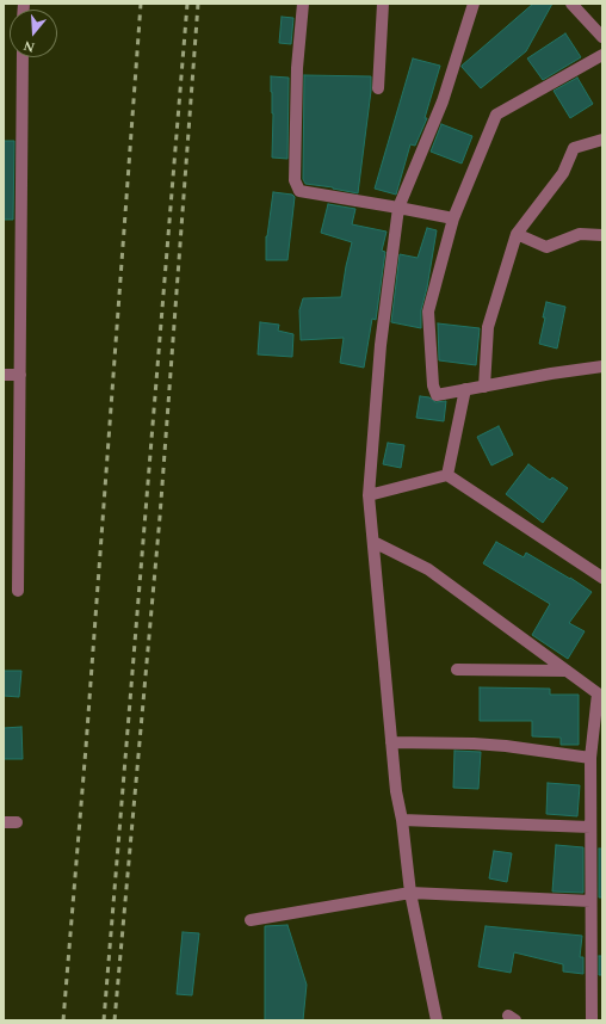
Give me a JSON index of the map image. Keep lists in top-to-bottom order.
{
  "north": "bottom"
}
